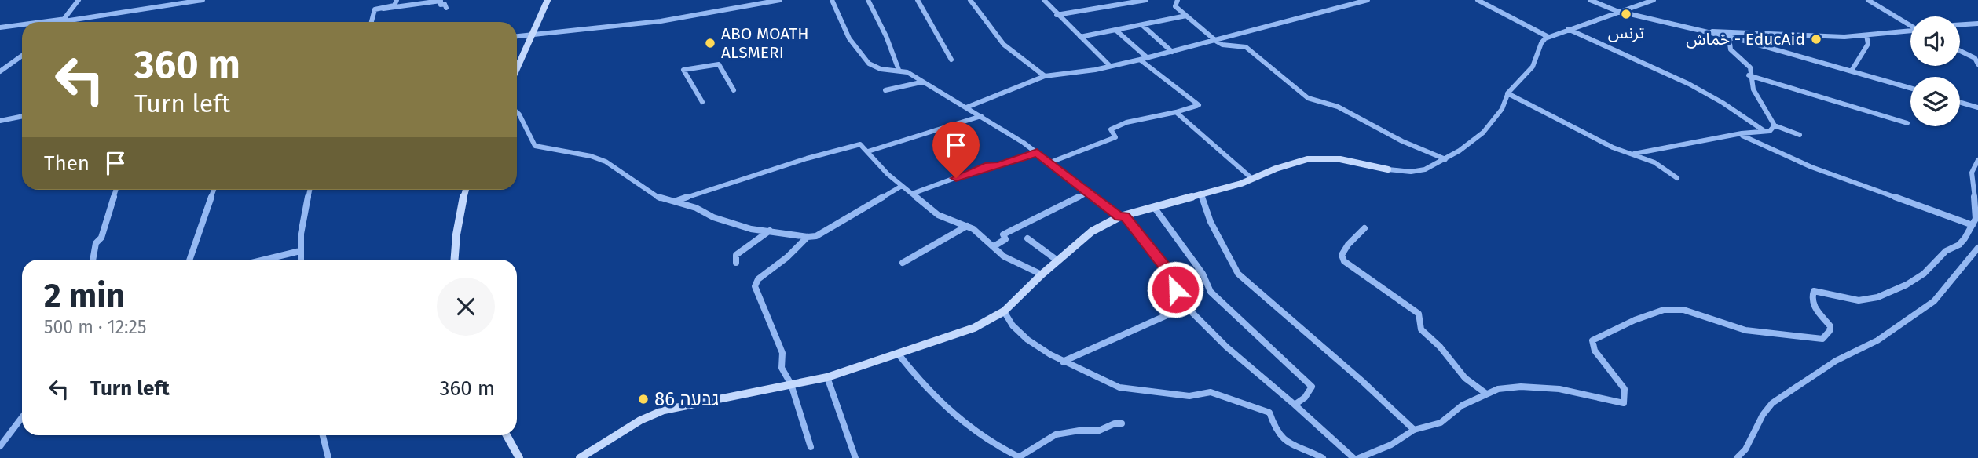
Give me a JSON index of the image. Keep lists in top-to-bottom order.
{
  "places": [
    "ترنس",
    "خماش - EducAid",
    "ABO MOATH ALSMERI",
    "גבעה 86"
  ],
  "page": {
    "turn": ["360 m", "Turn left"],
    "then": "Then",
    "heading": ["2 min", "500 m · 12:25"],
    "list": [
      {
        "name": "Turn left",
        "value": "360 m"
      }
    ]
  }
}
